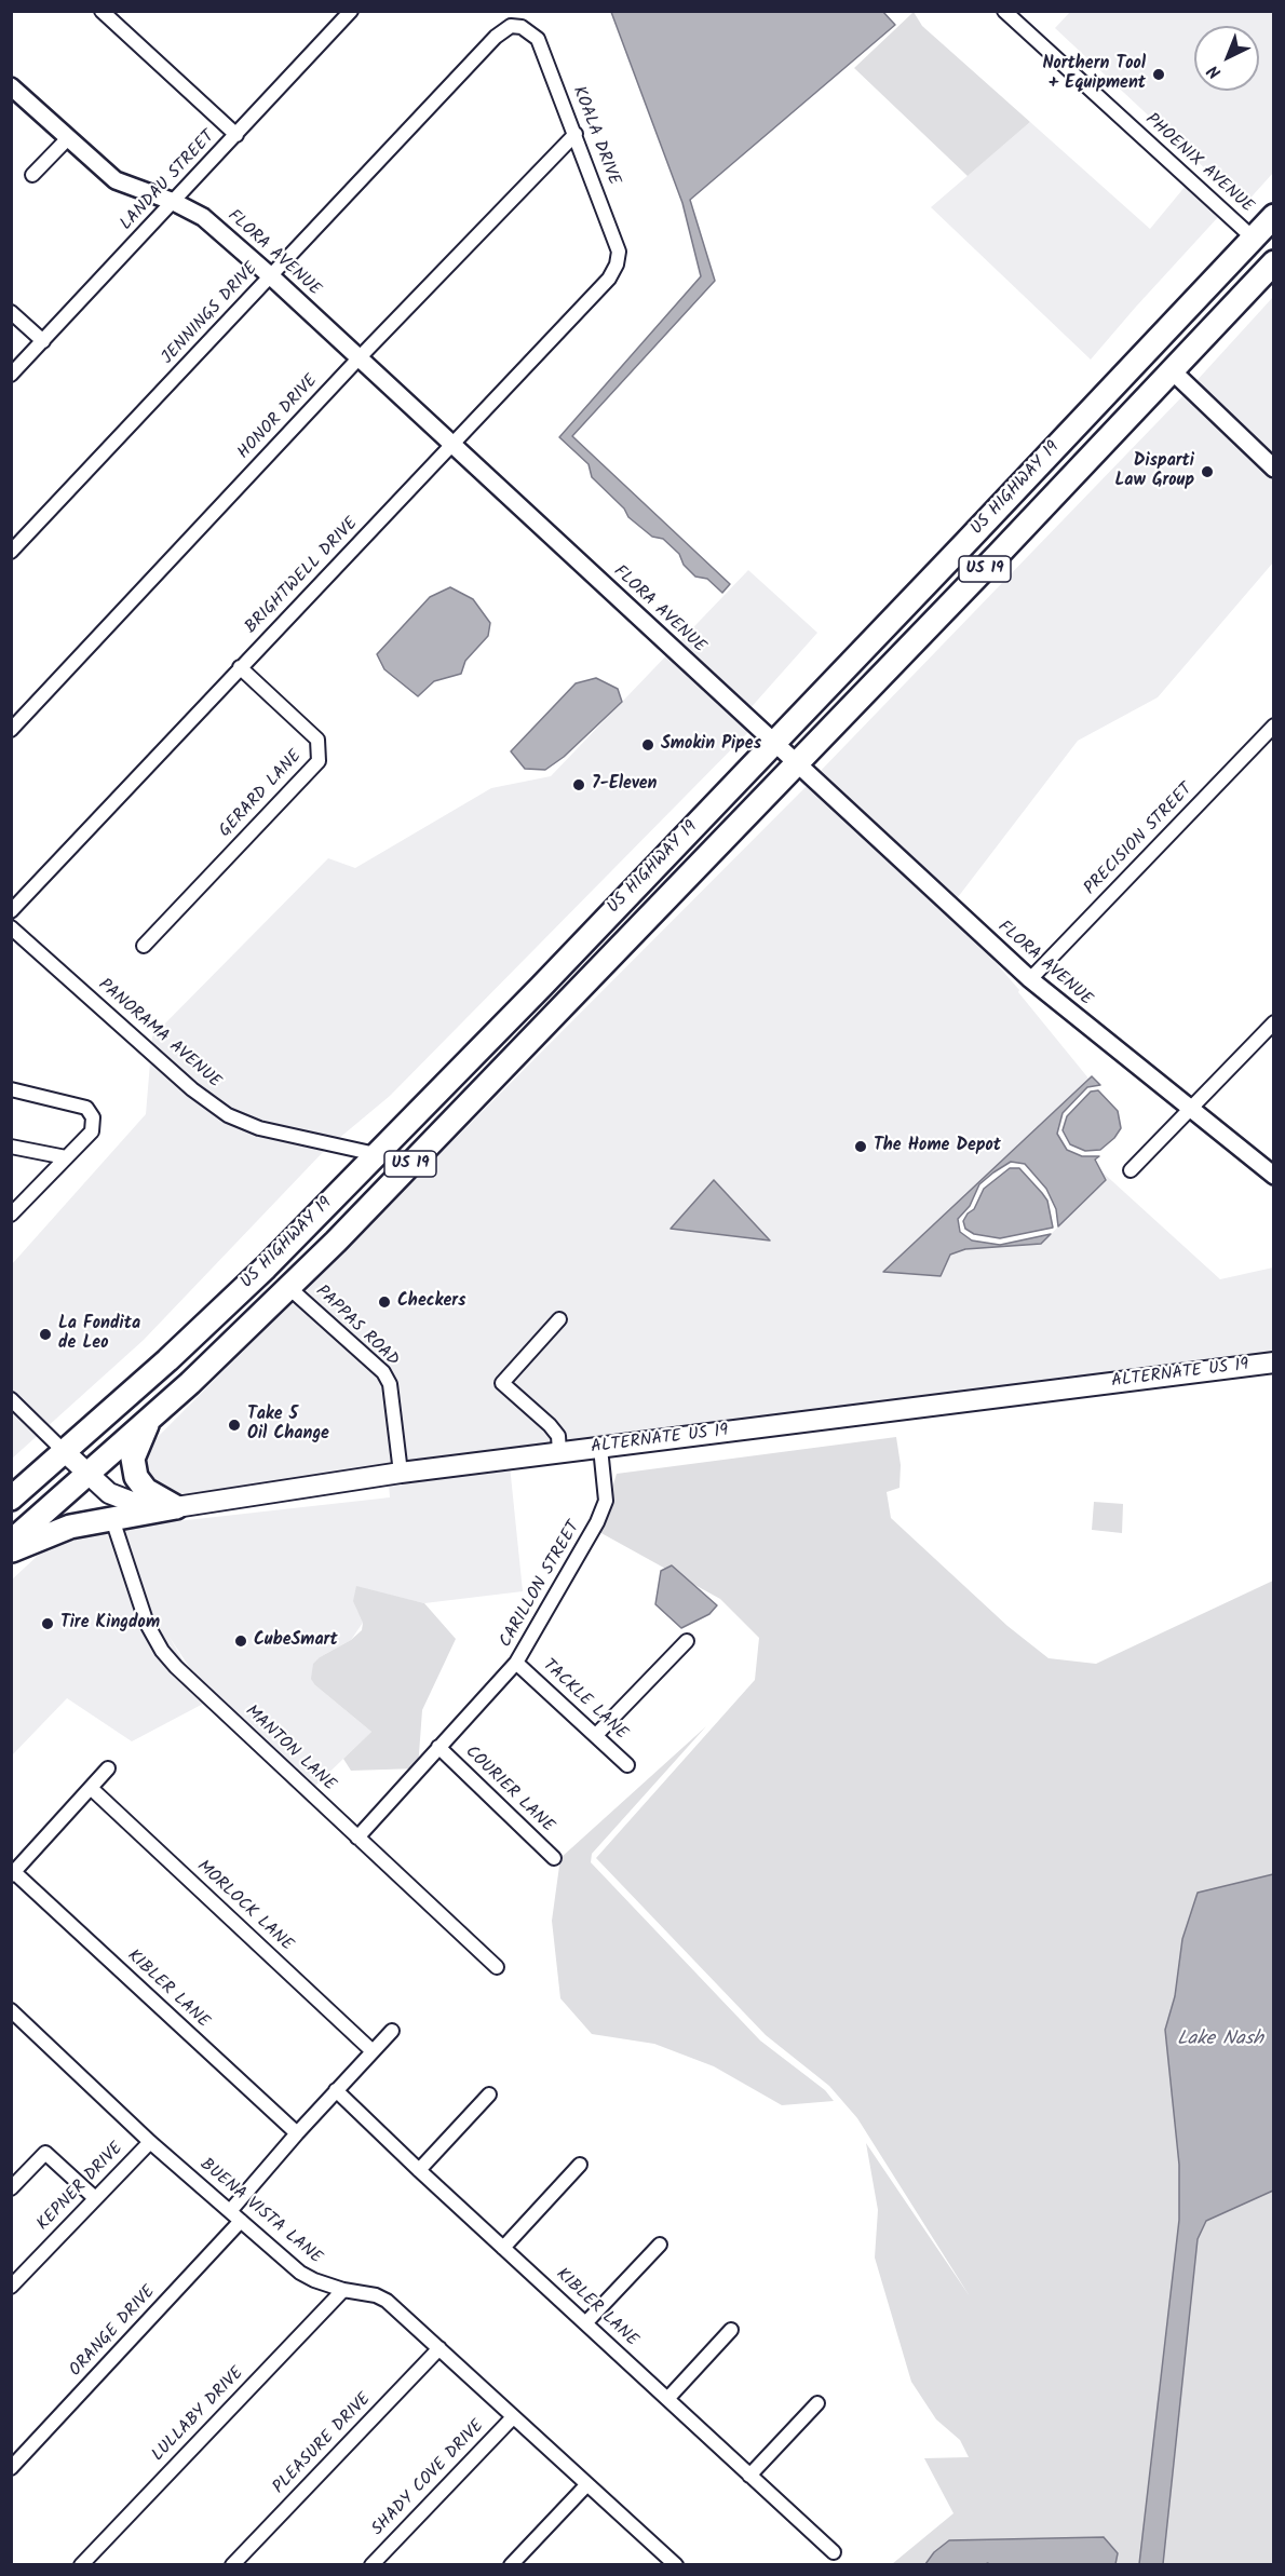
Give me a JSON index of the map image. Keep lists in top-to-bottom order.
{
  "streets": {
    "highway": ["US HIGHWAY 19", "US 19"],
    "main road": ["ALTERNATE US 19"],
    "street": [
      "KOALA DRIVE",
      "PHOENIX AVENUE",
      "LANDAU STREET",
      "FLORA AVENUE",
      "JENNINGS DRIVE",
      "HONOR DRIVE",
      "BRIGHTWELL DRIVE",
      "GERARD LANE",
      "PRECISION STREET",
      "PANORAMA AVENUE",
      "PAPPAS ROAD",
      "CARILLON STREET",
      "TACKLE LANE",
      "MANTON LANE",
      "COURIER LANE",
      "MORLOCK LANE",
      "KIBLER LANE",
      "KEPNER DRIVE",
      "BUENA VISTA LANE",
      "ORANGE DRIVE",
      "LULLABY DRIVE",
      "PLEASURE DRIVE",
      "SHADY COVE DRIVE"
    ]
  },
  "crossings": [
    ["KOALA DRIVE", "JENNINGS DRIVE"],
    ["KOALA DRIVE", "HONOR DRIVE"],
    ["KOALA DRIVE", "BRIGHTWELL DRIVE"],
    ["PHOENIX AVENUE", "US HIGHWAY 19"],
    ["LANDAU STREET", "FLORA AVENUE"],
    ["FLORA AVENUE", "JENNINGS DRIVE"],
    ["FLORA AVENUE", "HONOR DRIVE"],
    ["FLORA AVENUE", "US HIGHWAY 19"],
    ["FLORA AVENUE", "BRIGHTWELL DRIVE"],
    ["FLORA AVENUE", "PRECISION STREET"],
    ["US HIGHWAY 19", "PANORAMA AVENUE"],
    ["US HIGHWAY 19", "PAPPAS ROAD"],
    ["US HIGHWAY 19", "ALTERNATE US 19"],
    ["BRIGHTWELL DRIVE", "GERARD LANE"],
    ["PAPPAS ROAD", "ALTERNATE US 19"],
    ["ALTERNATE US 19", "CARILLON STREET"],
    ["CARILLON STREET", "TACKLE LANE"],
    ["CARILLON STREET", "MANTON LANE"],
    ["CARILLON STREET", "COURIER LANE"],
    ["KEPNER DRIVE", "BUENA VISTA LANE"],
    ["BUENA VISTA LANE", "ORANGE DRIVE"],
    ["BUENA VISTA LANE", "LULLABY DRIVE"],
    ["BUENA VISTA LANE", "PLEASURE DRIVE"],
    ["BUENA VISTA LANE", "SHADY COVE DRIVE"]
  ],
  "water": ["Lake Nash"],
  "places": [
    "Northern Tool + Equipment",
    "Disparti Law Group",
    "Smokin Pipes",
    "7-Eleven",
    "The Home Depot",
    "Checkers",
    "La Fondita de Leo",
    "Take 5 Oil Change",
    "Tire Kingdom",
    "CubeSmart"
  ],
  "north": "bottom left"
}
